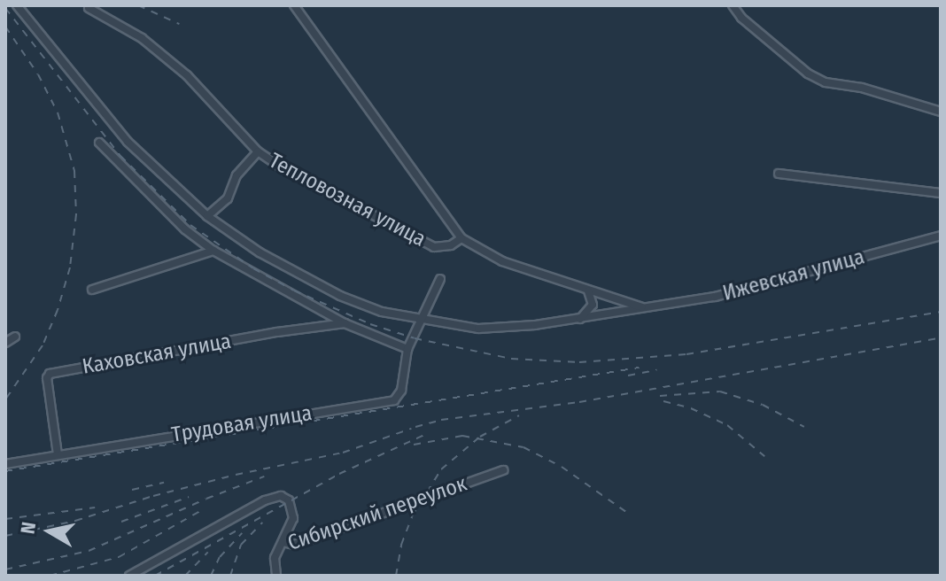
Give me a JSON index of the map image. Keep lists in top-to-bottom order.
{
  "streets": {
    "street": [
      "Тепловозная улица",
      "Ижевская улица",
      "Каховская улица",
      "Трудовая улица",
      "Сибирский переулок"
    ]
  },
  "crossings": [
    ["Ижевская улица", "Трудовая улица"],
    ["Каховская улица", "Трудовая улица"]
  ],
  "north": "left"
}
